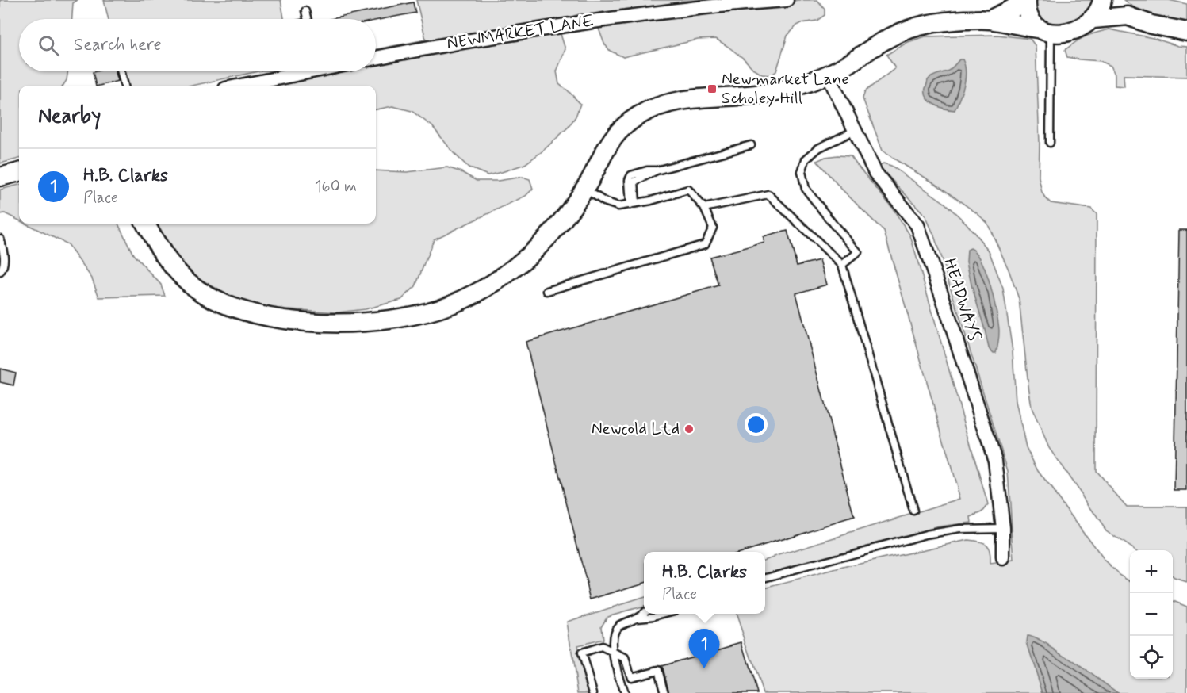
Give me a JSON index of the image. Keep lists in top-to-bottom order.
{
  "streets": {
    "street": ["NEWMARKET LANE", "HEADWAYS"]
  },
  "places": {
    "transit": ["Newmarket Lane Scholey Hill"],
    "other": ["Newcold Ltd"]
  },
  "page": {
    "search": "Search here",
    "heading": "Nearby",
    "list": [
      {
        "mark": "1",
        "name": "H.B. Clarks",
        "note": "Place",
        "value": "160 m"
      }
    ],
    "map_buttons": ["+", "−"],
    "popup": ["H.B. Clarks", "Place"],
    "pins": "1"
  }
}
